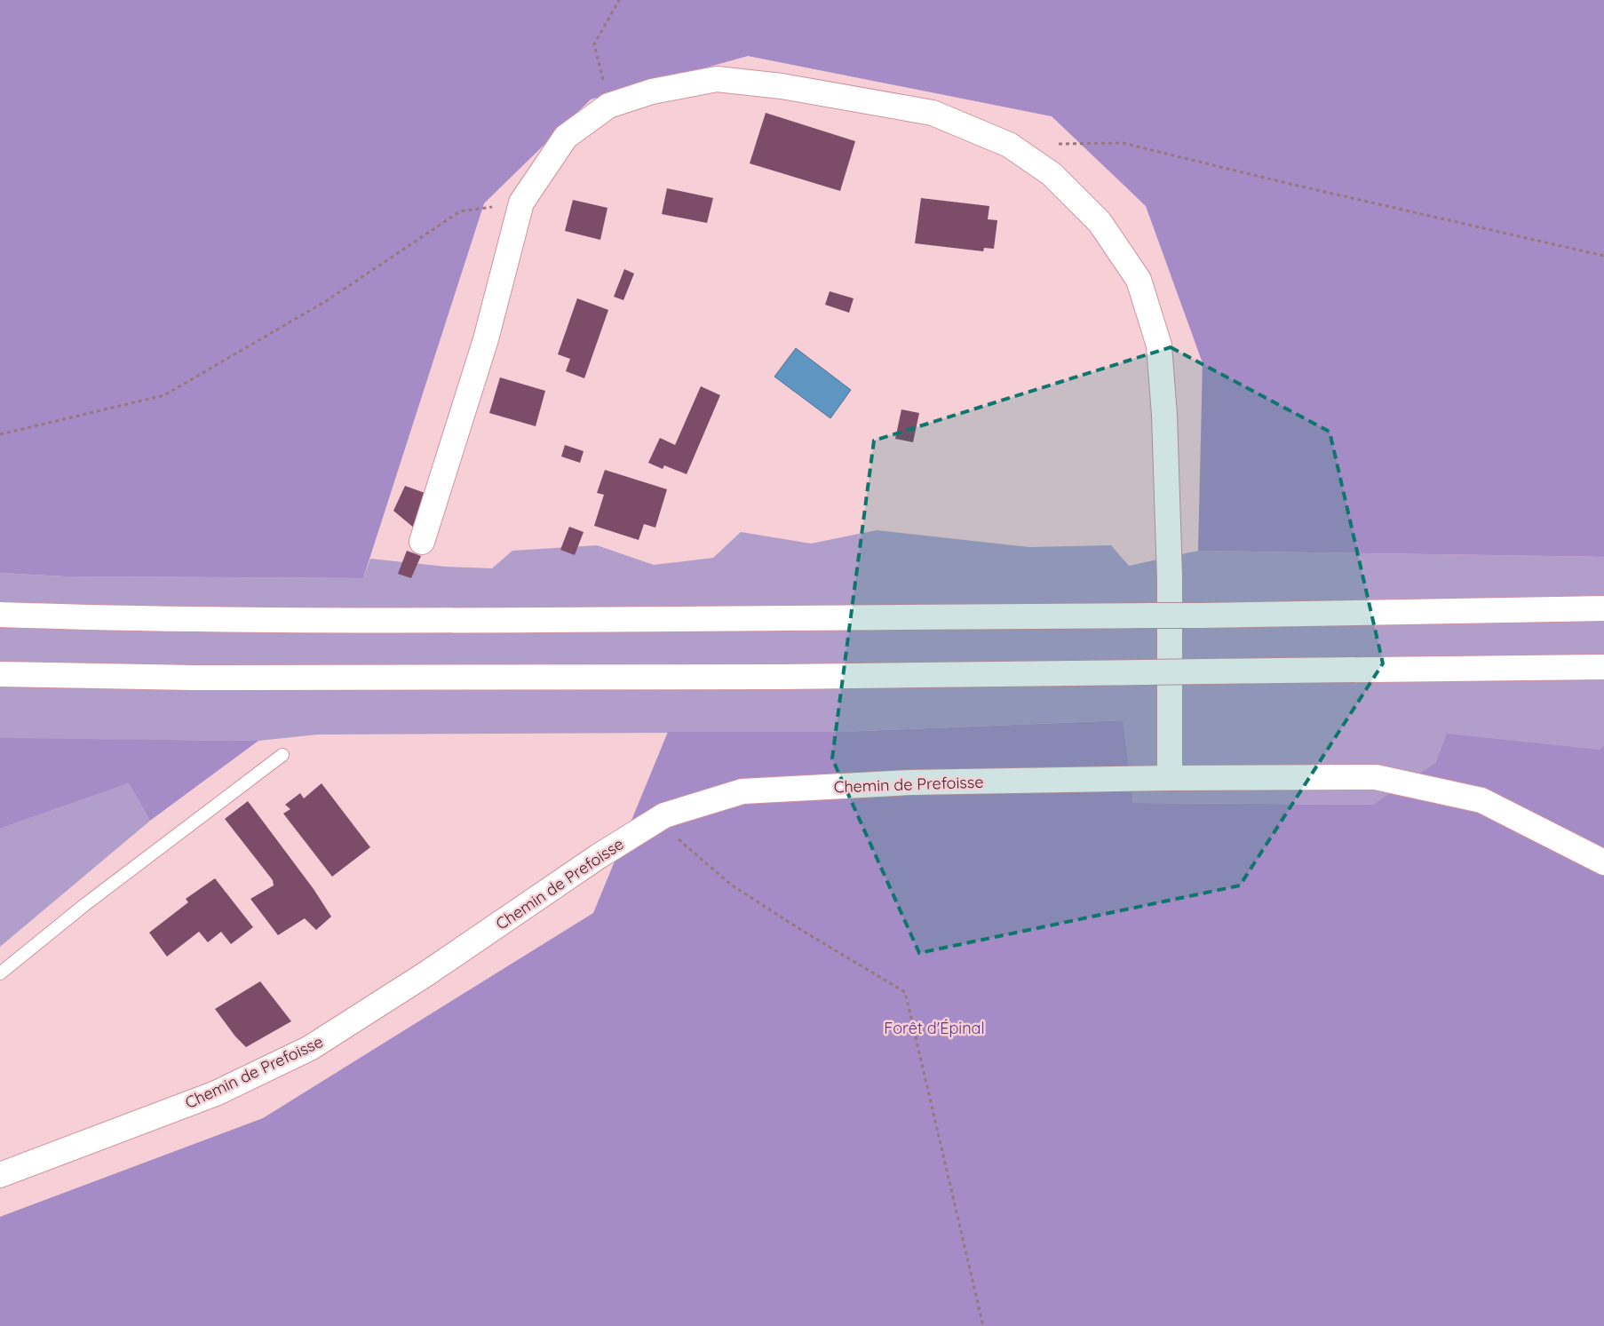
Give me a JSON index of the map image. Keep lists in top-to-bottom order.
{
  "streets": {
    "main road": ["Chemin de Prefoisse"]
  },
  "parks": ["Forêt d'Épinal"]
}
